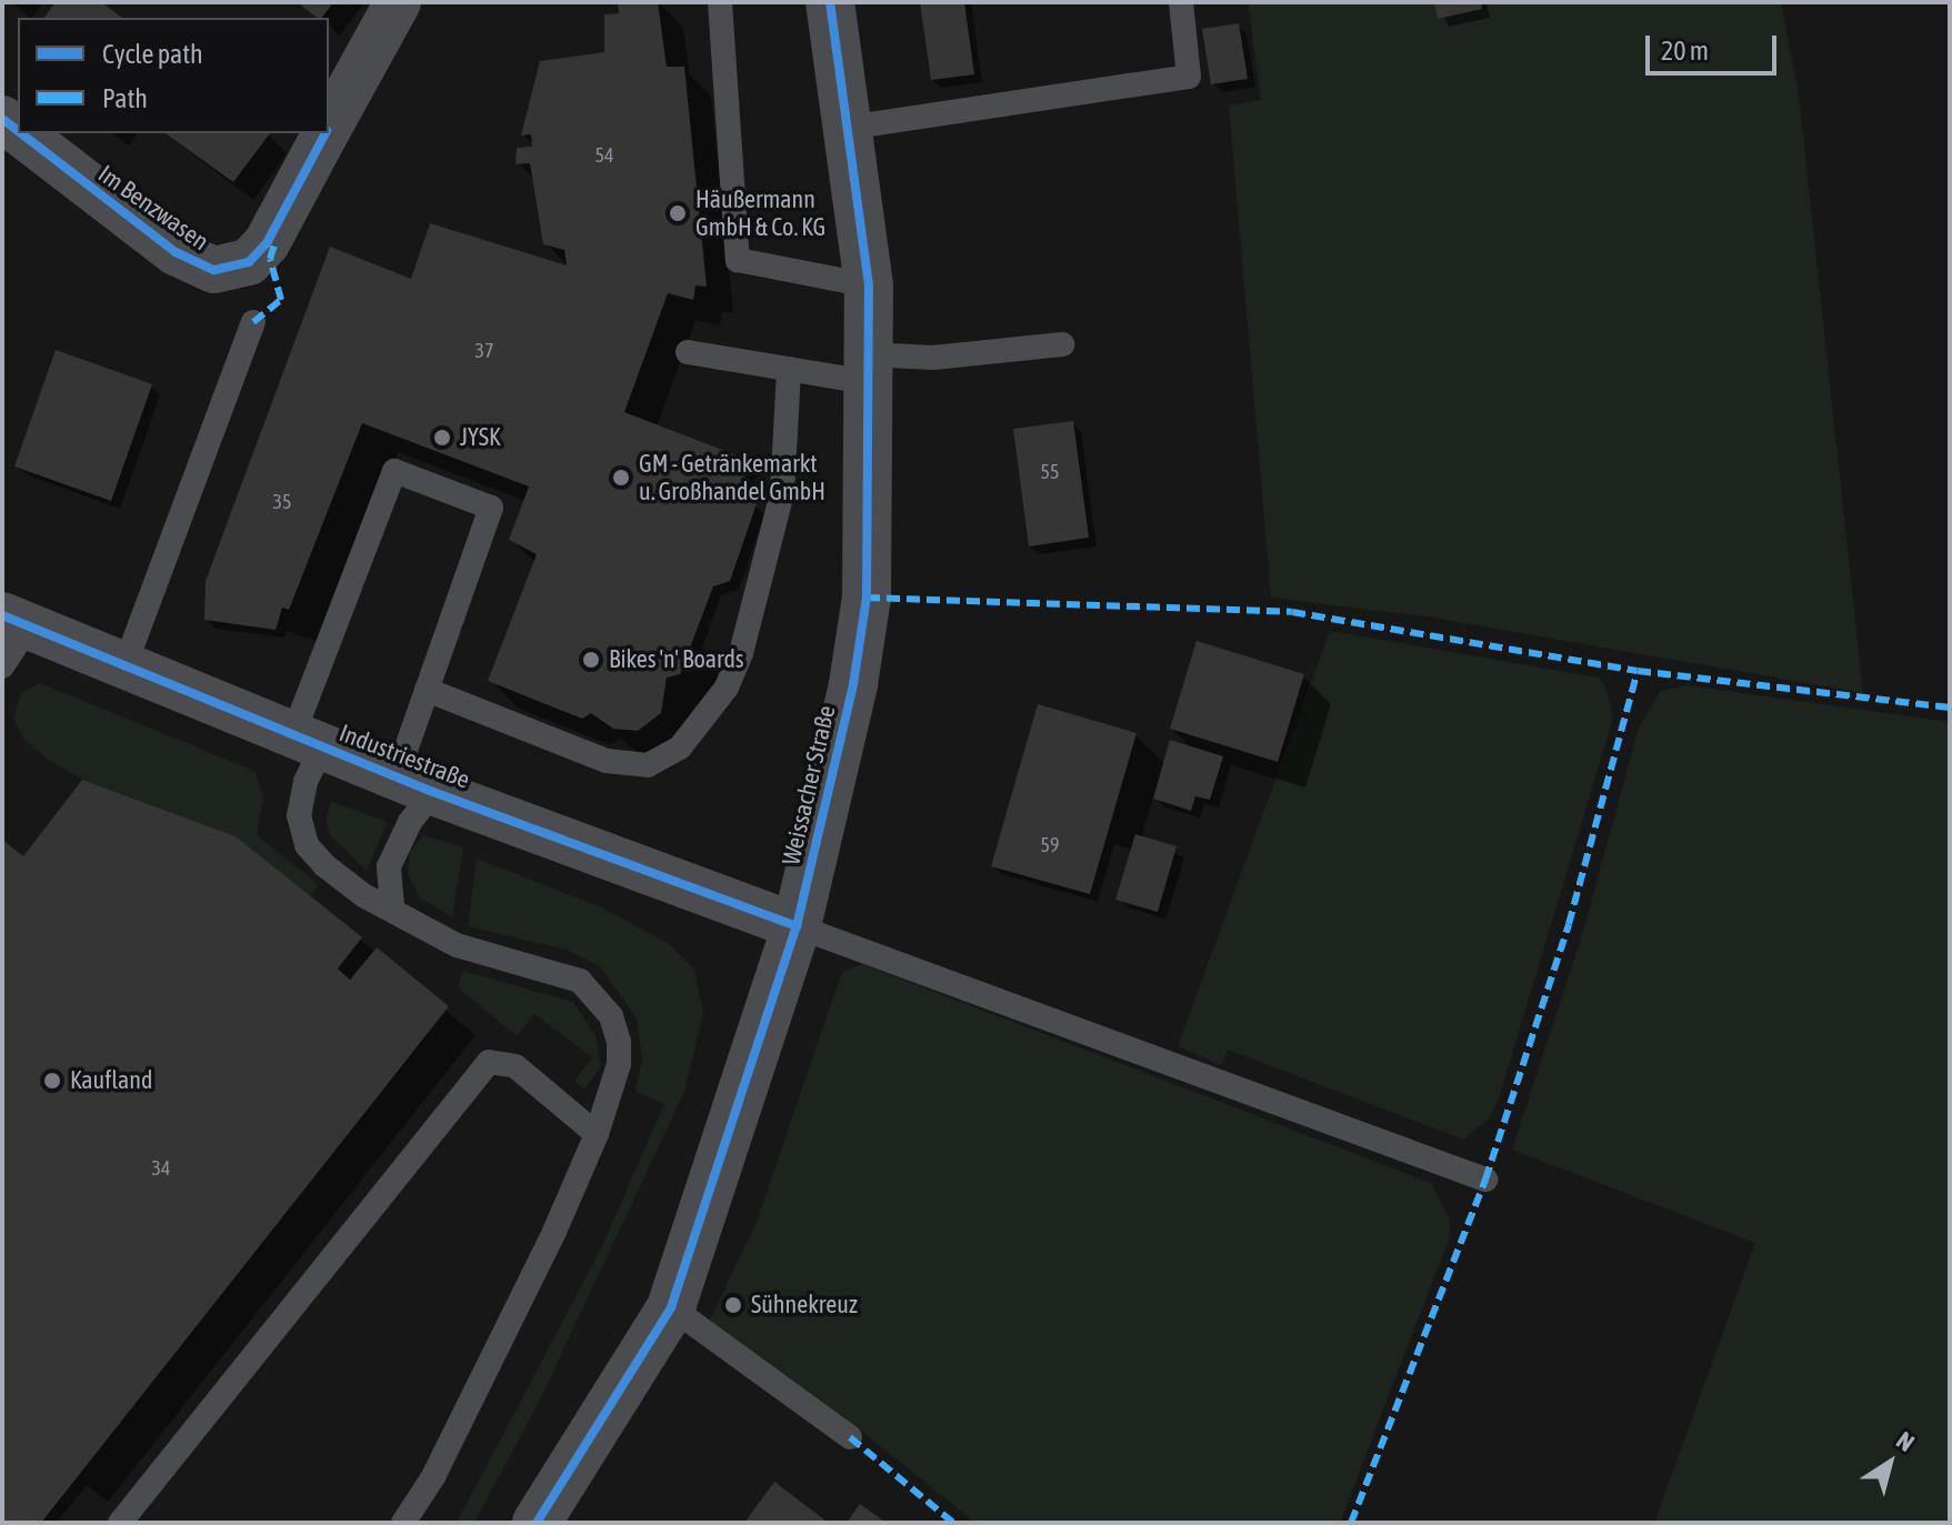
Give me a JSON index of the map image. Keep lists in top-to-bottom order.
{
  "streets": {
    "street": ["Im Benzwasen", "Industriestraße", "Weissacher Straße"]
  },
  "crossings": [
    ["Industriestraße", "Weissacher Straße"]
  ],
  "places": [
    "Häußermann GmbH & Co. KG",
    "JYSK",
    "GM - Getränkemarkt u. Großhandel GmbH",
    "Bikes 'n' Boards",
    "Kaufland",
    "Sühnekreuz"
  ],
  "house_numbers": [
    "54",
    "37",
    "55",
    "35",
    "59",
    "34"
  ],
  "legend": ["Cycle path", "Path"],
  "scale_bar": "20 m",
  "north": "top right"
}
